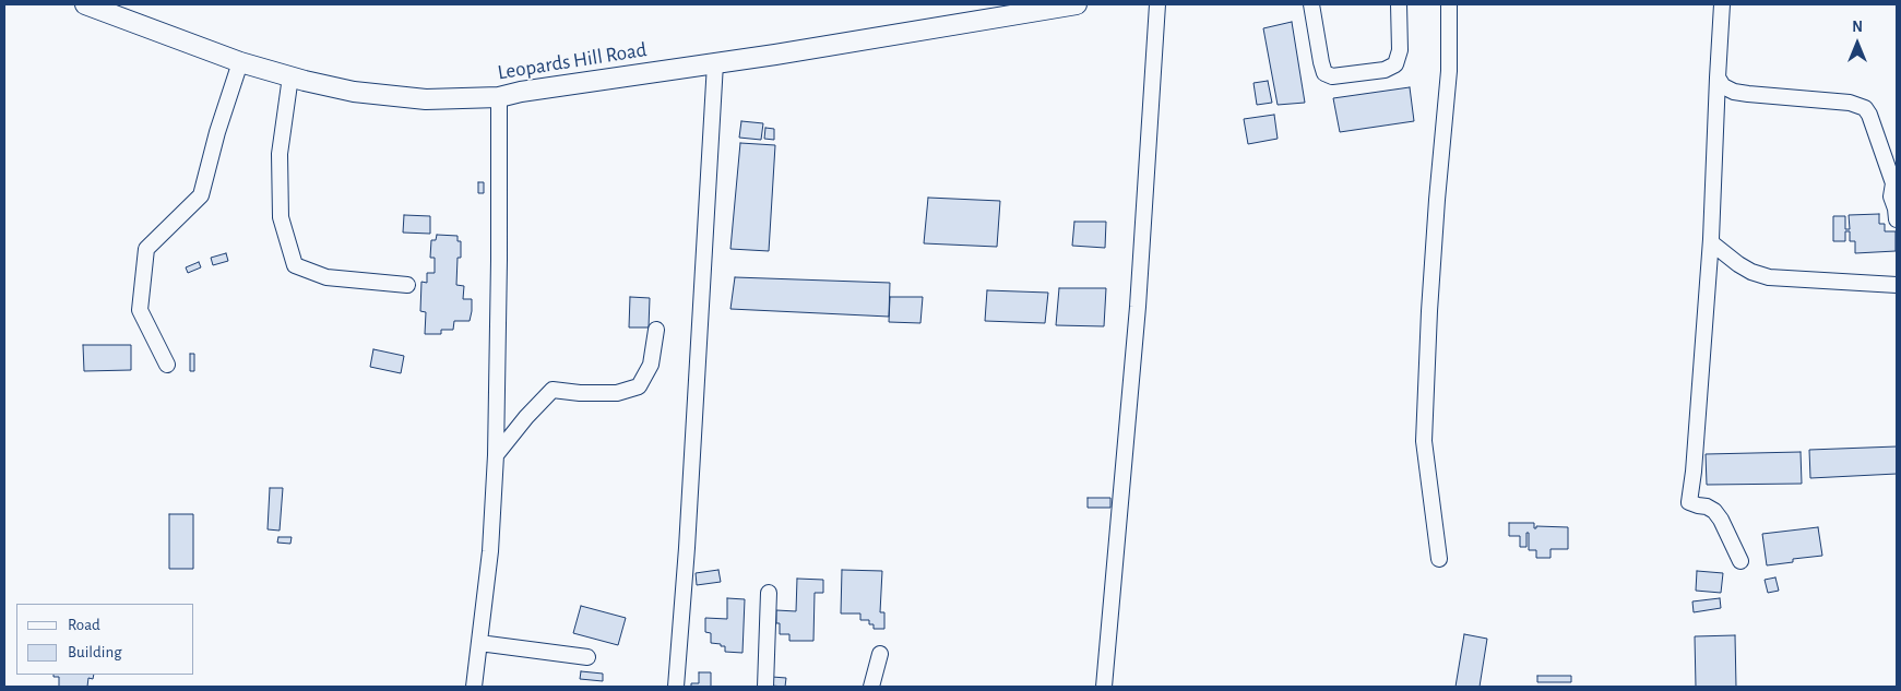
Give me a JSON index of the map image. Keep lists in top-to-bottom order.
{
  "streets": {
    "main road": ["Leopards Hill Road"]
  },
  "legend": ["Road", "Building"],
  "north": "top"
}
